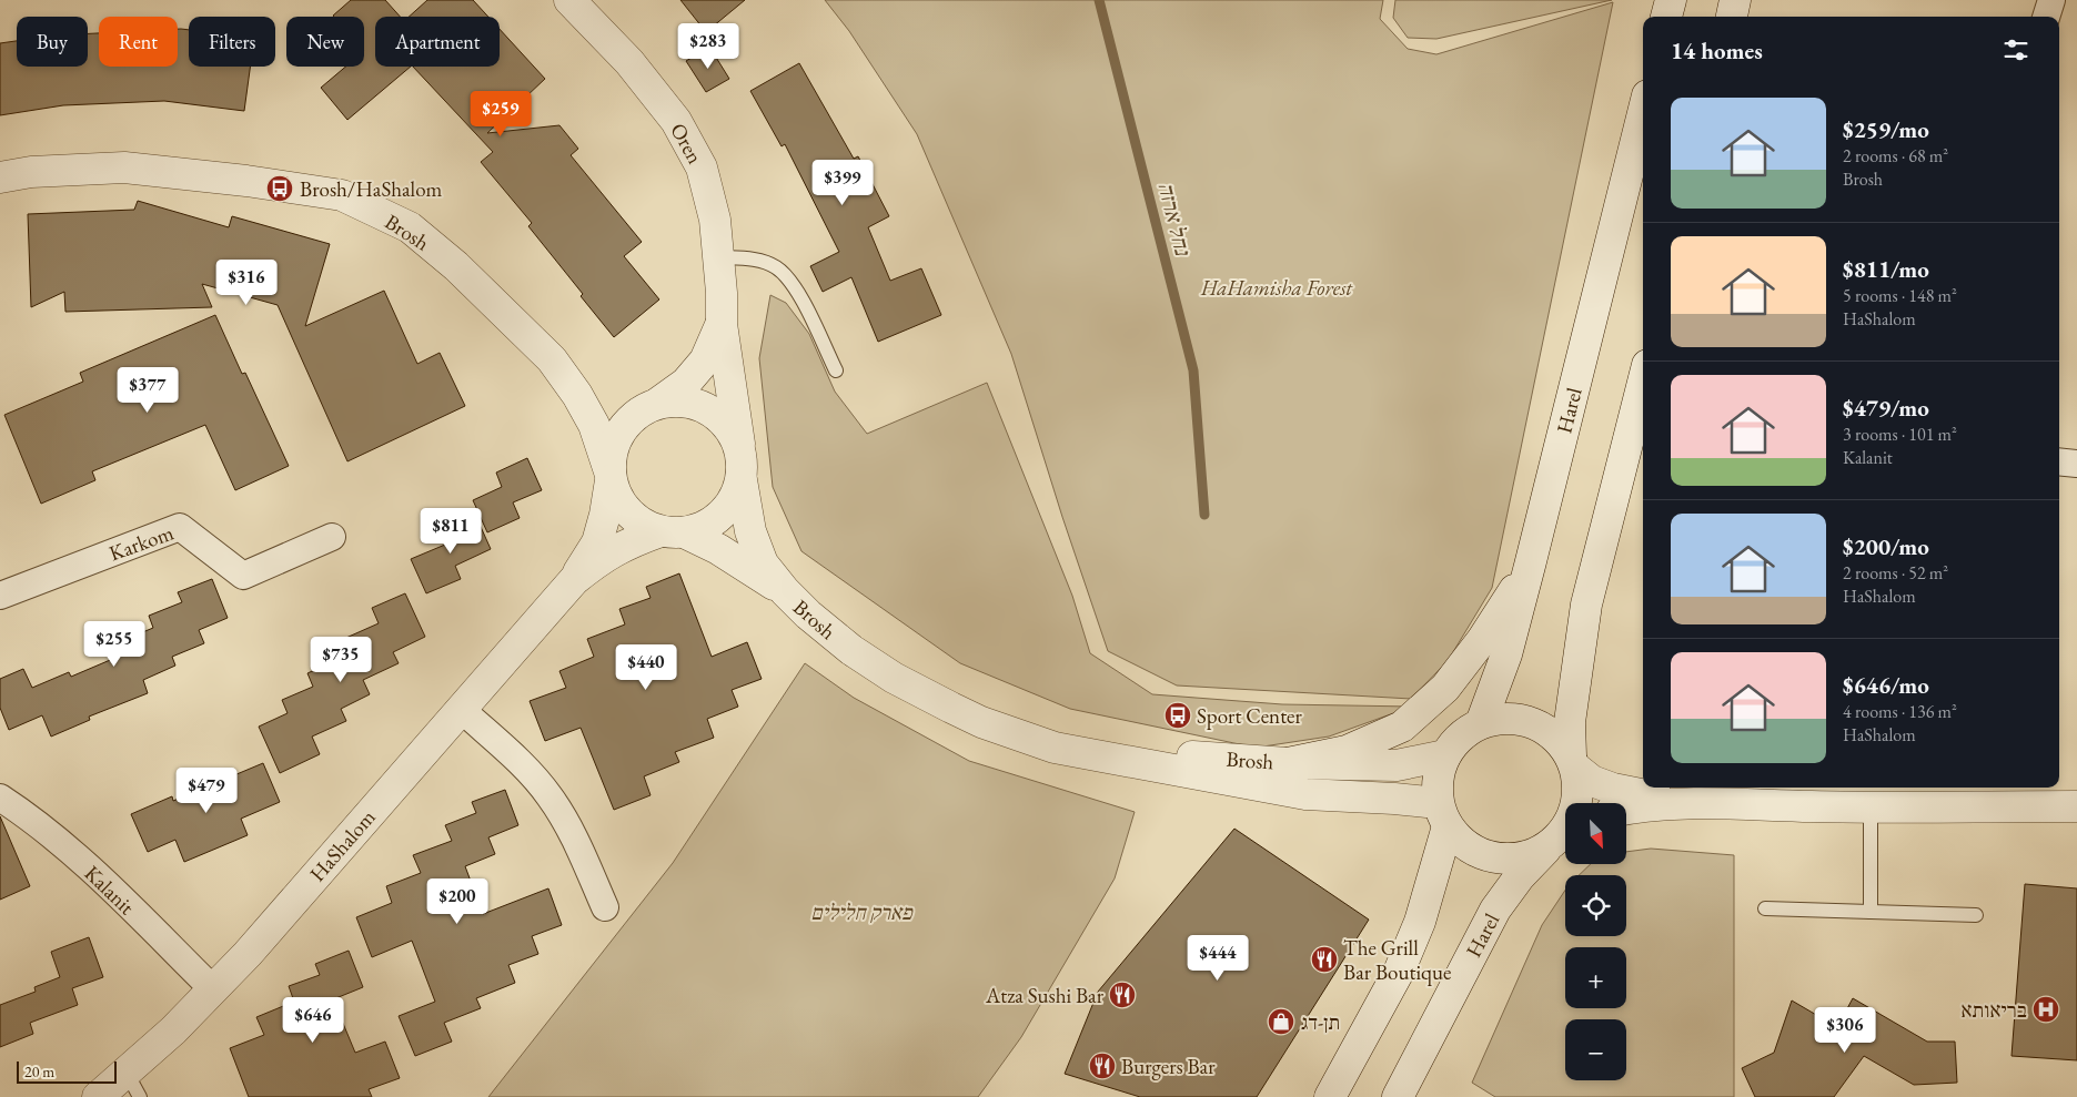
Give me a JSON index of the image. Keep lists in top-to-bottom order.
{
  "streets": {
    "street": [
      "Oren",
      "Brosh",
      "Harel",
      "Karkom",
      "HaShalom",
      "Kalanit"
    ]
  },
  "crossings": [
    ["Oren", "Brosh"],
    ["Oren", "HaShalom"],
    ["Brosh", "HaShalom"],
    ["HaShalom", "Kalanit"]
  ],
  "water": ["נחל ארזה"],
  "parks": ["HaHamisha Forest", "פארק חלילים"],
  "places": {
    "bus stop": ["Brosh/HaShalom", "Sport Center"],
    "restaurant": ["The Grill Bar Boutique", "Atza Sushi Bar", "Burgers Bar"],
    "hospital": ["בריאותא"],
    "shop": ["תן-דג"]
  },
  "scale_bar": "20 m",
  "north": "bottom right",
  "page": {
    "chip": [
      "Buy",
      "Rent",
      "Filters",
      "New",
      "Apartment"
    ],
    "heading": "14 homes",
    "price": [
      "$283",
      "$259",
      "$399",
      "$316",
      "$377",
      "$811",
      "$255",
      "$735",
      "$440",
      "$479",
      "$200",
      "$444",
      "$646",
      "$306"
    ],
    "list": [
      {
        "name": "$259/mo",
        "note": "2 rooms · 68 m² · Brosh"
      },
      {
        "name": "$811/mo",
        "note": "5 rooms · 148 m² · HaShalom"
      },
      {
        "name": "$479/mo",
        "note": "3 rooms · 101 m² · Kalanit"
      },
      {
        "name": "$200/mo",
        "note": "2 rooms · 52 m² · HaShalom"
      },
      {
        "name": "$646/mo",
        "note": "4 rooms · 136 m² · HaShalom"
      }
    ],
    "map_buttons": ["+", "−"],
    "scale": "20 m"
  }
}
